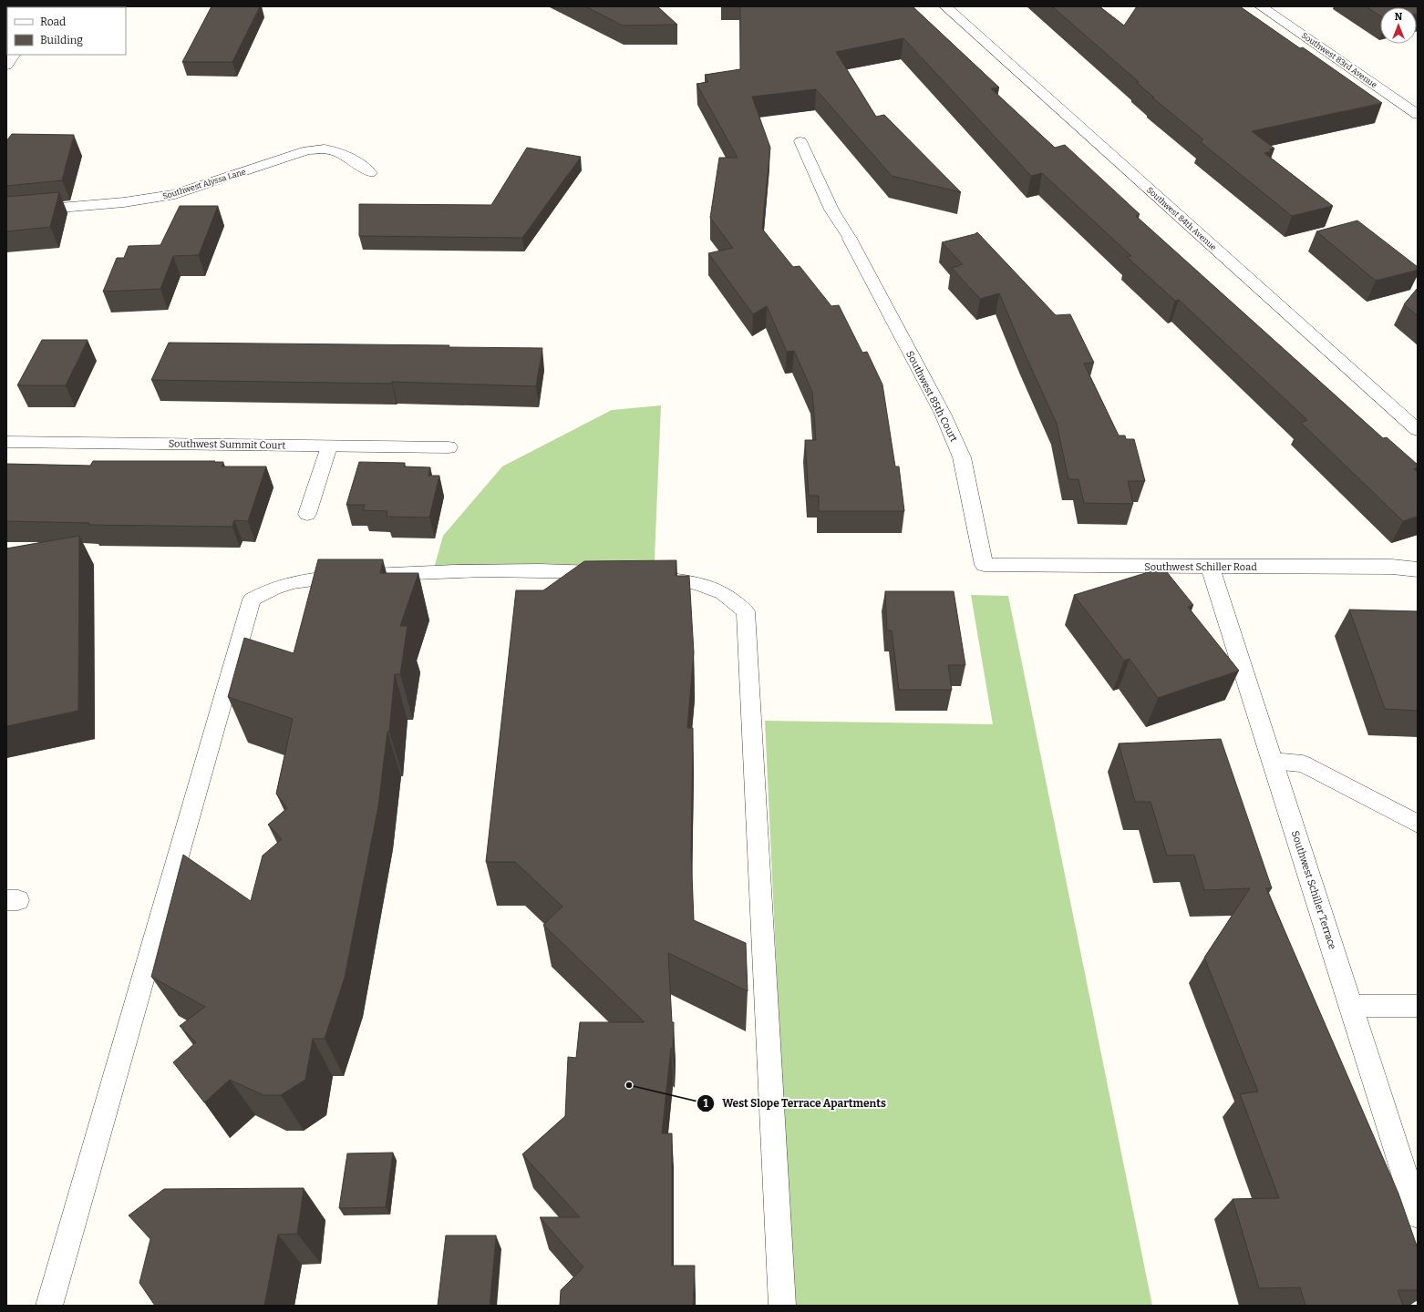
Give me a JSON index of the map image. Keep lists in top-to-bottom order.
{
  "streets": {
    "street": [
      "Southwest 83rd Avenue",
      "Southwest Alyssa Lane",
      "Southwest 84th Avenue",
      "Southwest 85th Court",
      "Southwest Summit Court",
      "Southwest Schiller Road",
      "Southwest Schiller Terrace"
    ]
  },
  "crossings": [
    ["Southwest 85th Court", "Southwest Schiller Road"],
    ["Southwest Schiller Road", "Southwest Schiller Terrace"]
  ],
  "places": ["West Slope Terrace Apartments"],
  "legend": ["Road", "Building"],
  "north": "top"
}
